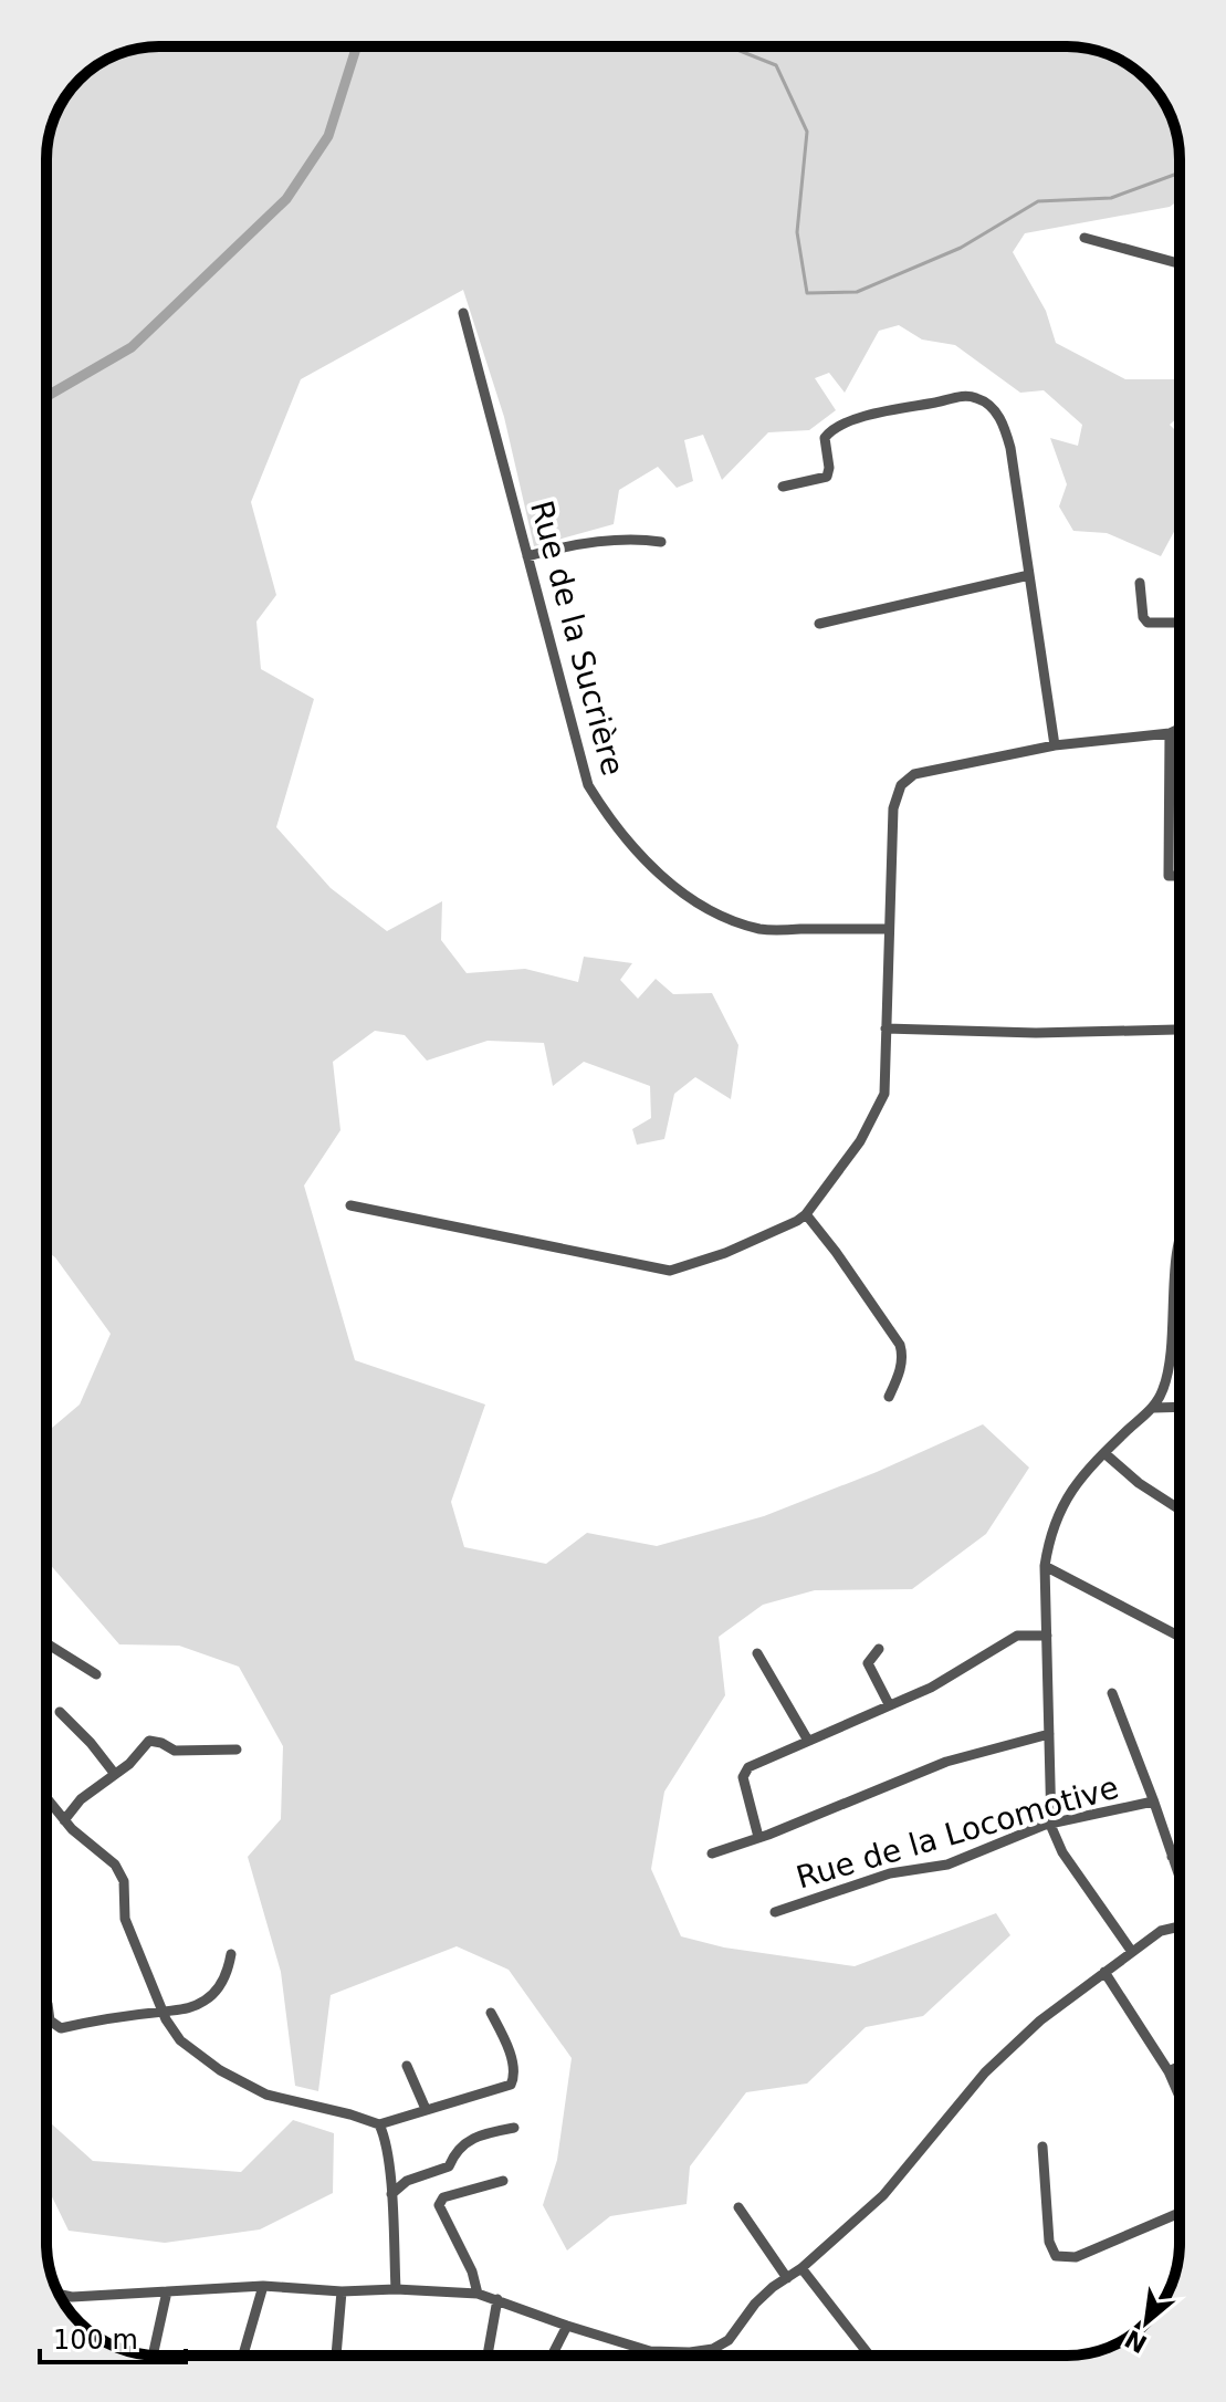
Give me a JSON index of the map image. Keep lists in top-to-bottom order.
{
  "streets": {
    "street": ["Rue de la Sucrière", "Rue de la Locomotive"]
  },
  "scale_bar": "100 m",
  "north": "bottom left"
}
